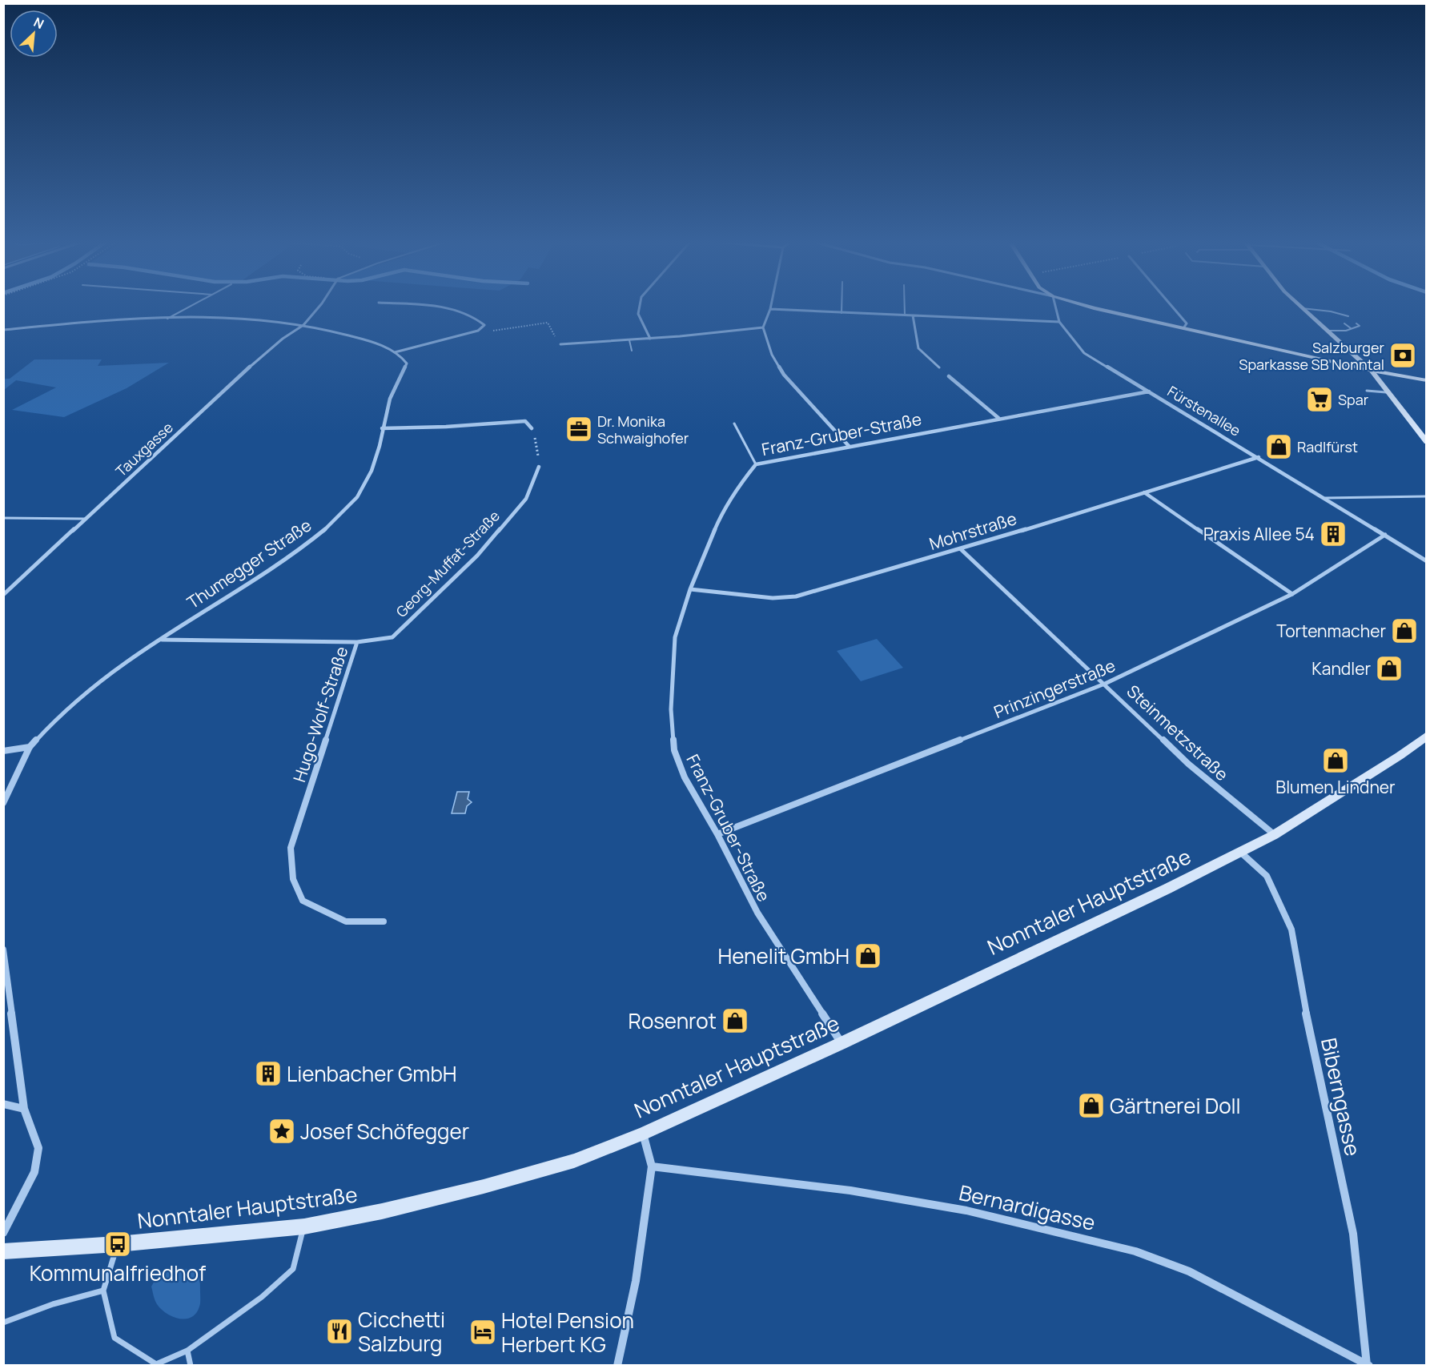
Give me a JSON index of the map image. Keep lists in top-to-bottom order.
{
  "streets": {
    "main road": ["Nonntaler Hauptstraße"],
    "street": [
      "Fürstenallee",
      "Franz-Gruber-Straße",
      "Tauxgasse",
      "Mohrstraße",
      "Thumegger Straße",
      "Georg-Muffat-Straße",
      "Prinzingerstraße",
      "Hugo-Wolf-Straße",
      "Steinmetzstraße",
      "Biberngasse",
      "Bernardigasse"
    ]
  },
  "crossings": [
    ["Fürstenallee", "Franz-Gruber-Straße"],
    ["Fürstenallee", "Mohrstraße"],
    ["Fürstenallee", "Prinzingerstraße"],
    ["Franz-Gruber-Straße", "Mohrstraße"],
    ["Franz-Gruber-Straße", "Prinzingerstraße"],
    ["Franz-Gruber-Straße", "Nonntaler Hauptstraße"],
    ["Mohrstraße", "Steinmetzstraße"],
    ["Thumegger Straße", "Hugo-Wolf-Straße"],
    ["Georg-Muffat-Straße", "Hugo-Wolf-Straße"],
    ["Prinzingerstraße", "Steinmetzstraße"],
    ["Steinmetzstraße", "Nonntaler Hauptstraße"],
    ["Nonntaler Hauptstraße", "Biberngasse"],
    ["Biberngasse", "Bernardigasse"]
  ],
  "places": {
    "bank": ["Salzburger Sparkasse SB Nonntal"],
    "supermarket": ["Spar"],
    "office": ["Dr. Monika Schwaighofer"],
    "shop": [
      "Radlfürst",
      "Tortenmacher",
      "Kandler",
      "Blumen Lindner",
      "Henelit GmbH",
      "Rosenrot",
      "Gärtnerei Doll"
    ],
    "building": ["Praxis Allee 54", "Lienbacher GmbH"],
    "place": ["Josef Schöfegger"],
    "bus stop": ["Kommunalfriedhof"],
    "restaurant": ["Cicchetti Salzburg"],
    "hotel": ["Hotel Pension Herbert KG"]
  },
  "north": "top right"
}
